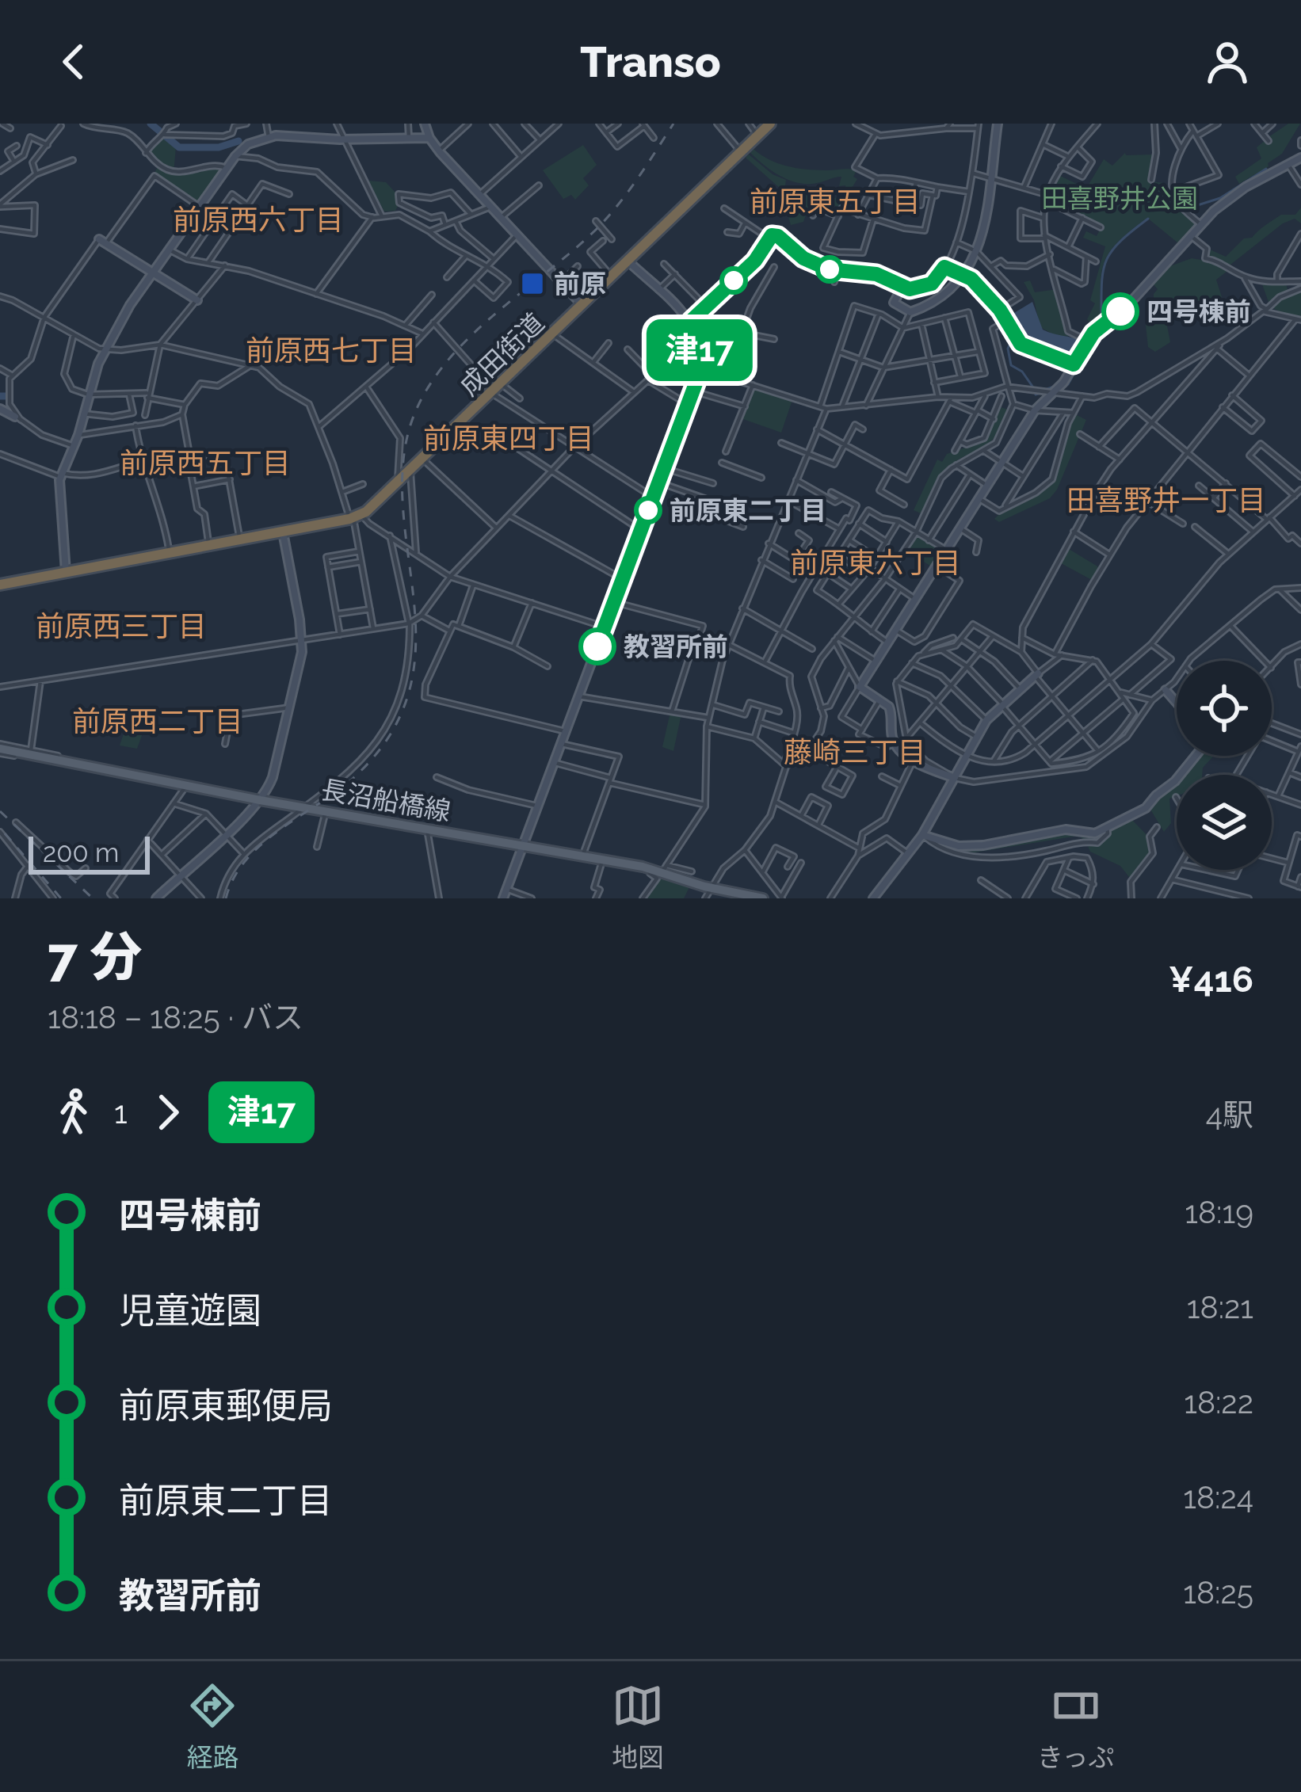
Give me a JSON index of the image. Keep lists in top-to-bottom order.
{
  "streets": {
    "highway": ["成田街道"],
    "main road": ["長沼船橋線"]
  },
  "districts": [
    "前原東五丁目",
    "前原西六丁目",
    "前原西七丁目",
    "前原東四丁目",
    "前原西五丁目",
    "田喜野井一丁目",
    "前原東六丁目",
    "前原西三丁目",
    "前原西二丁目",
    "藤崎三丁目"
  ],
  "parks": ["田喜野井公園"],
  "places": {
    "transit": ["前原"],
    "other": ["四号棟前", "前原東二丁目", "教習所前"]
  },
  "lines": ["bus line 津17"],
  "scale_bar": "200 m",
  "page": {
    "header": "Transo",
    "on_map": "津17",
    "scale": "200 m",
    "heading": ["7 分", "18:18 – 18:25 · バス", "¥416"],
    "legs": ["1", "津17", "4駅"],
    "list": [
      {
        "name": "四号棟前",
        "value": "18:19"
      },
      {
        "name": "児童遊園",
        "value": "18:21"
      },
      {
        "name": "前原東郵便局",
        "value": "18:22"
      },
      {
        "name": "前原東二丁目",
        "value": "18:24"
      },
      {
        "name": "教習所前",
        "value": "18:25"
      }
    ],
    "tabs": ["経路", "地図", "きっぷ"]
  }
}
